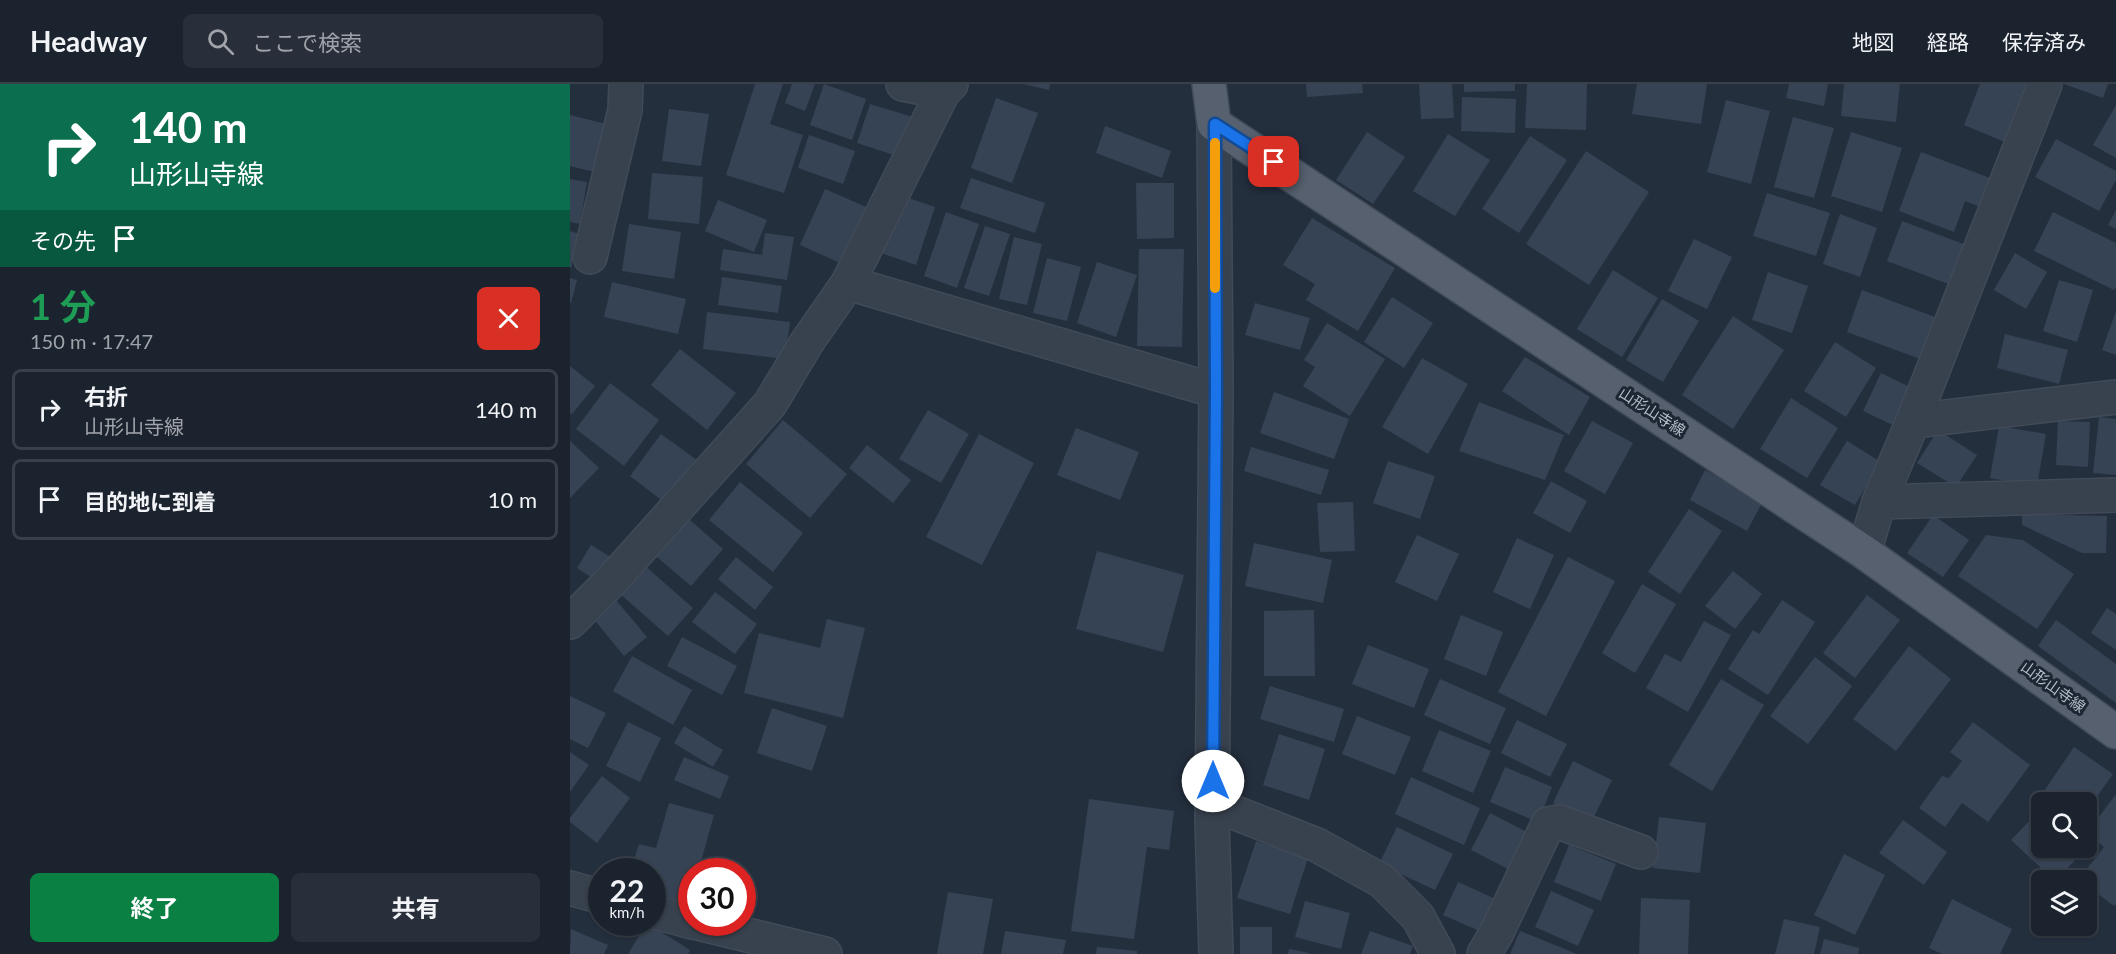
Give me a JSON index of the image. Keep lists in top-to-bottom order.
{
  "streets": {
    "main road": ["山形山寺線"]
  },
  "page": {
    "header": "Headway",
    "search": "ここで検索",
    "nav": ["地図", "経路", "保存済み"],
    "turn": ["140 m", "山形山寺線"],
    "then": "その先",
    "heading": ["1 分", "150 m · 17:47"],
    "list": [
      {
        "name": "右折",
        "note": "山形山寺線",
        "value": "140 m"
      },
      {
        "name": "目的地に到着",
        "value": "10 m"
      }
    ],
    "speed": "22 km/h",
    "limit": "30",
    "buttons": ["終了", "共有"]
  }
}
